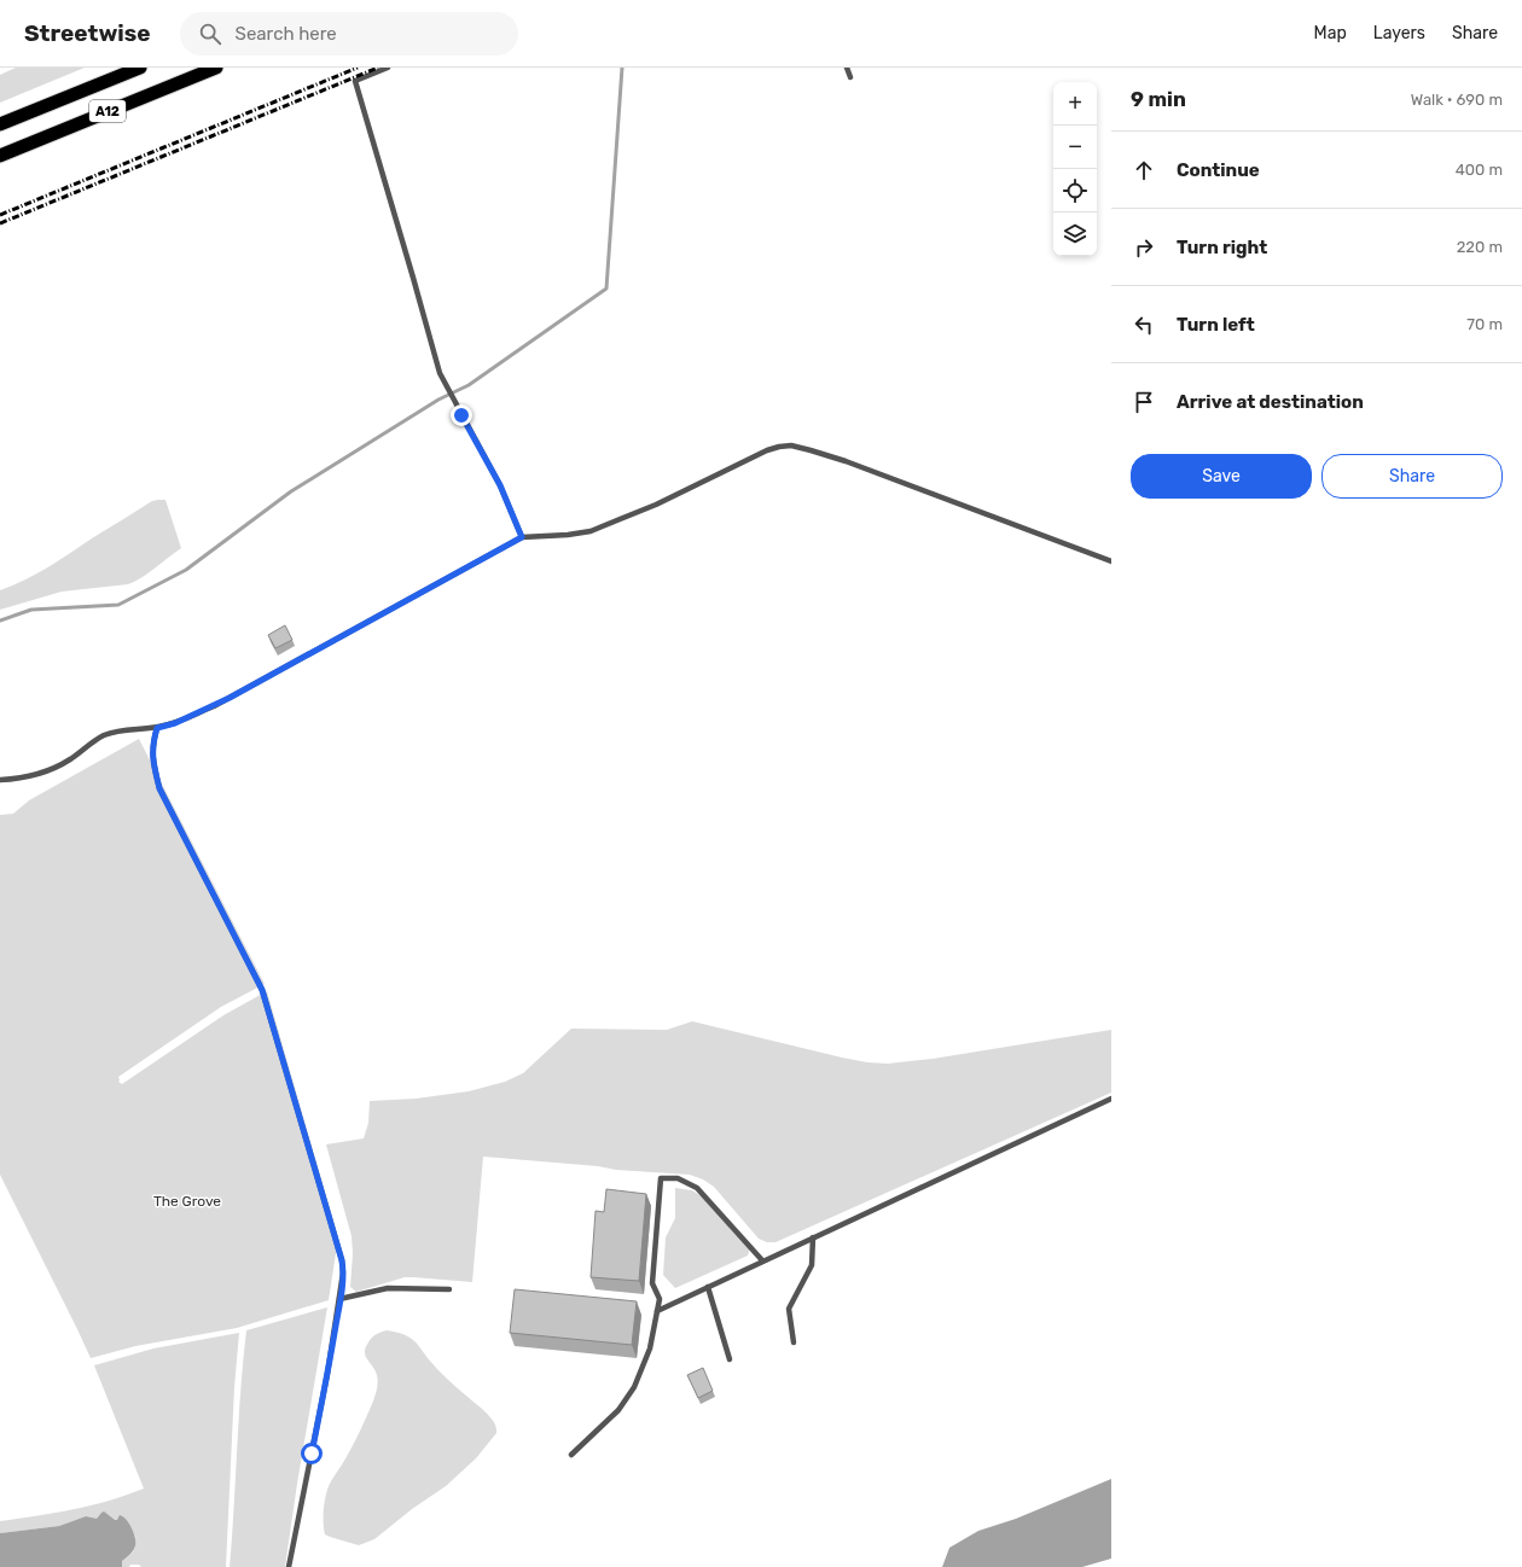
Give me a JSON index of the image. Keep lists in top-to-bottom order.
{
  "streets": {
    "highway": ["A12"]
  },
  "parks": ["The Grove"],
  "page": {
    "header": "Streetwise",
    "search": "Search here",
    "nav": ["Map", "Layers", "Share"],
    "heading": ["9 min", "Walk · 690 m"],
    "map_buttons": ["+", "−"],
    "list": [
      ["Continue", "400 m"],
      ["Turn right", "220 m"],
      ["Turn left", "70 m"],
      "Arrive at destination"
    ],
    "buttons": ["Save", "Share"]
  }
}
